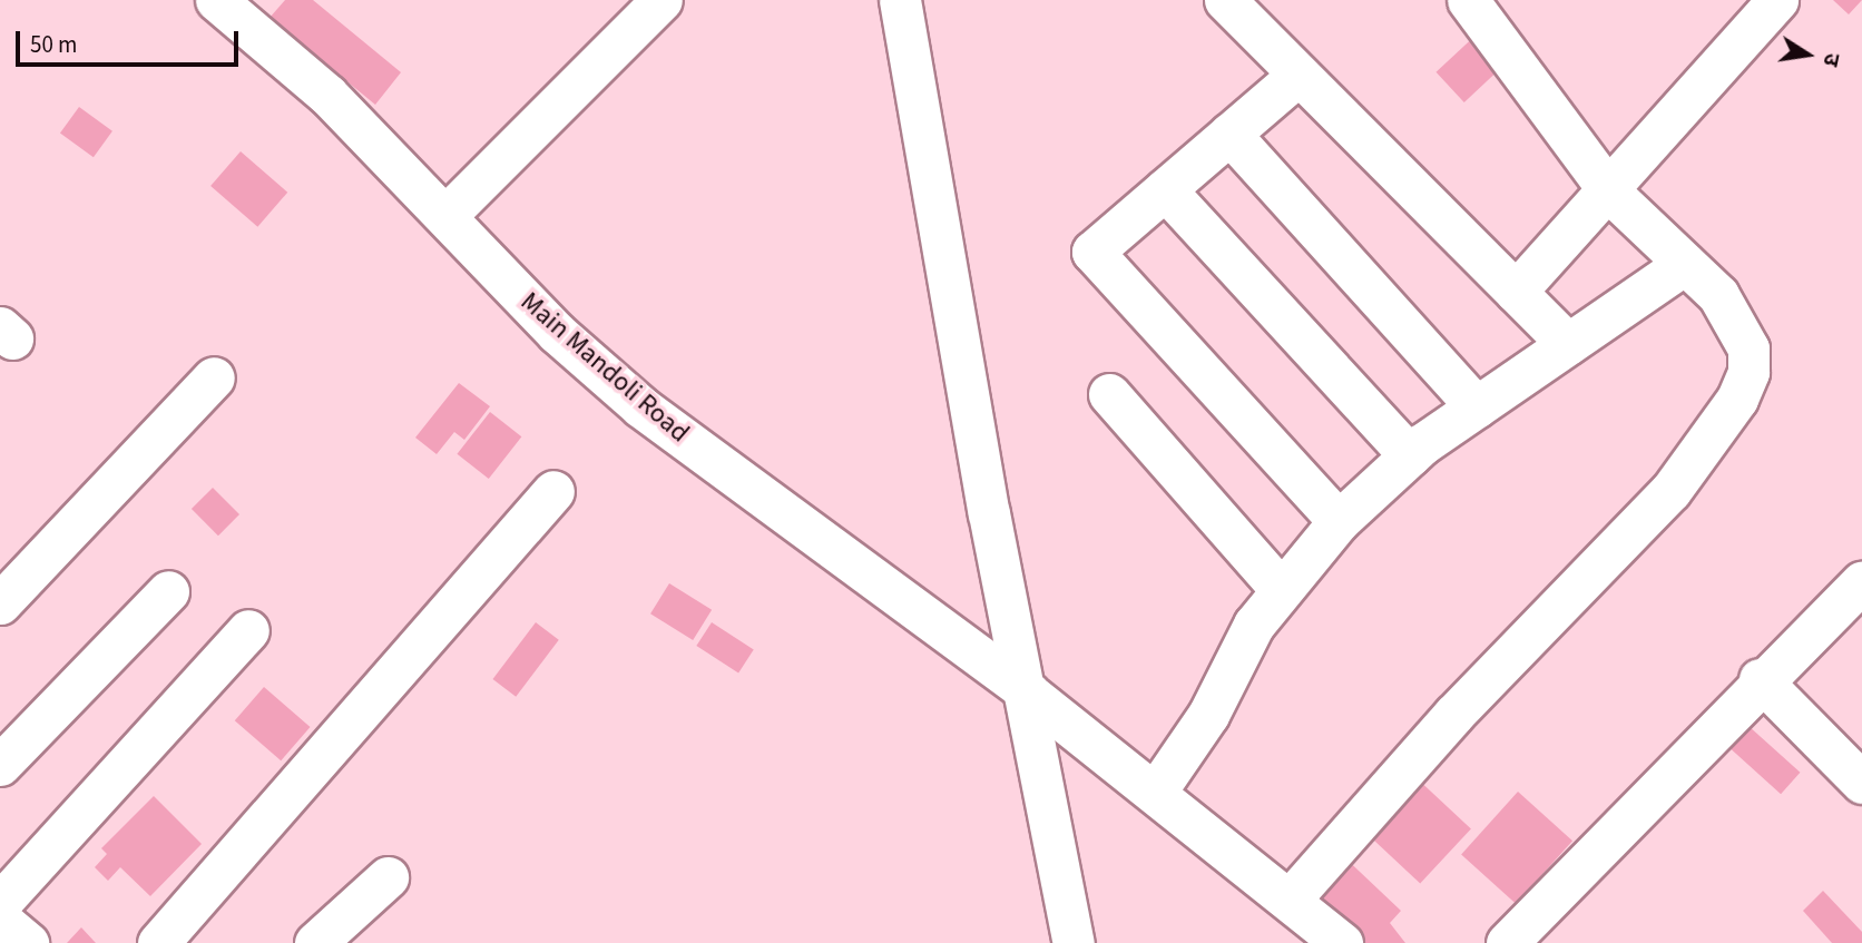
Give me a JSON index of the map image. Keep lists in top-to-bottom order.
{
  "streets": {
    "street": ["Main Mandoli Road"]
  },
  "scale_bar": "50 m",
  "north": "right"
}
